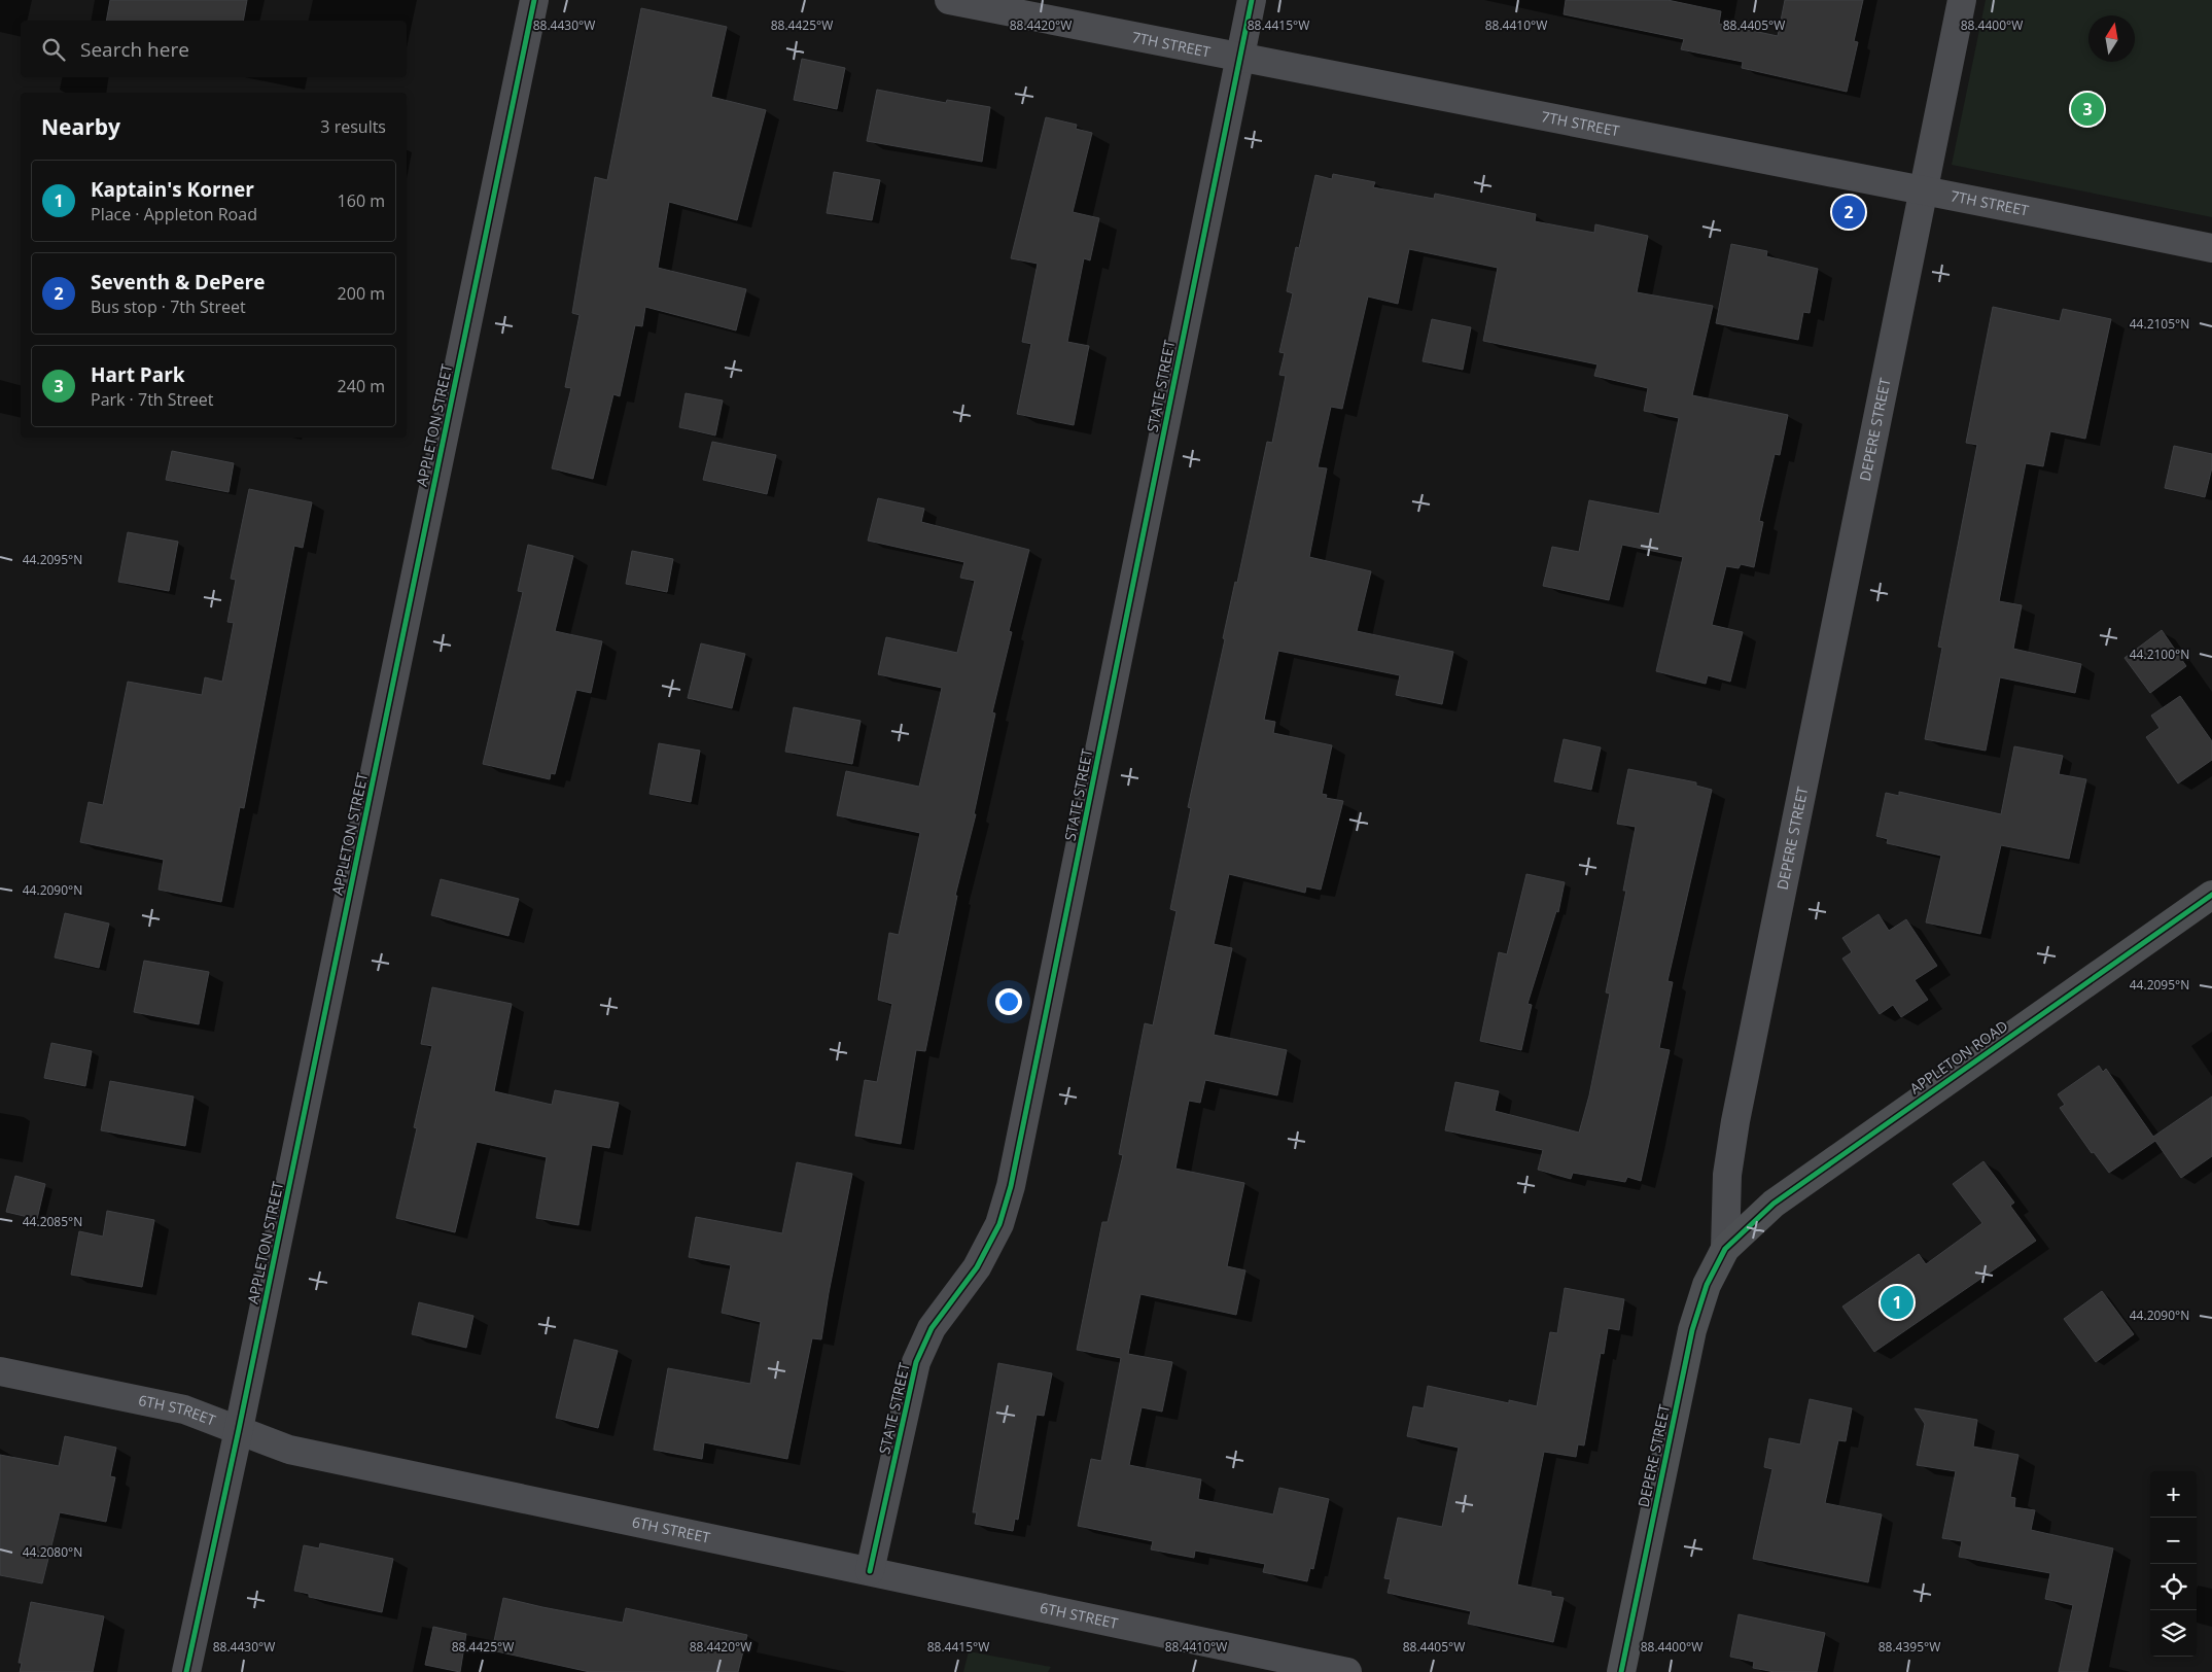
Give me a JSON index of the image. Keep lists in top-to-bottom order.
{
  "streets": {
    "main road": ["DEPERE STREET", "APPLETON ROAD"],
    "street": [
      "7TH STREET",
      "STATE STREET",
      "APPLETON STREET",
      "6TH STREET"
    ]
  },
  "crossings": [
    ["7TH STREET", "STATE STREET"],
    ["7TH STREET", "DEPERE STREET"],
    ["STATE STREET", "6TH STREET"],
    ["APPLETON STREET", "6TH STREET"],
    ["DEPERE STREET", "APPLETON ROAD"]
  ],
  "north": "top",
  "page": {
    "search": "Search here",
    "pins": ["3", "2", "1"],
    "heading": ["Nearby", "3 results"],
    "list": [
      {
        "mark": "1",
        "name": "Kaptain's Korner",
        "note": "Place · Appleton Road",
        "value": "160 m"
      },
      {
        "mark": "2",
        "name": "Seventh & DePere",
        "note": "Bus stop · 7th Street",
        "value": "200 m"
      },
      {
        "mark": "3",
        "name": "Hart Park",
        "note": "Park · 7th Street",
        "value": "240 m"
      }
    ],
    "map_buttons": ["+", "−"]
  },
  "coordinates": [
    "88.4430°W",
    "88.4425°W",
    "88.4420°W",
    "88.4415°W",
    "88.4410°W",
    "88.4405°W",
    "88.4400°W",
    "44.2105°N",
    "44.2095°N",
    "44.2100°N",
    "44.2090°N",
    "44.2085°N",
    "44.2080°N",
    "88.4395°W"
  ]
}
